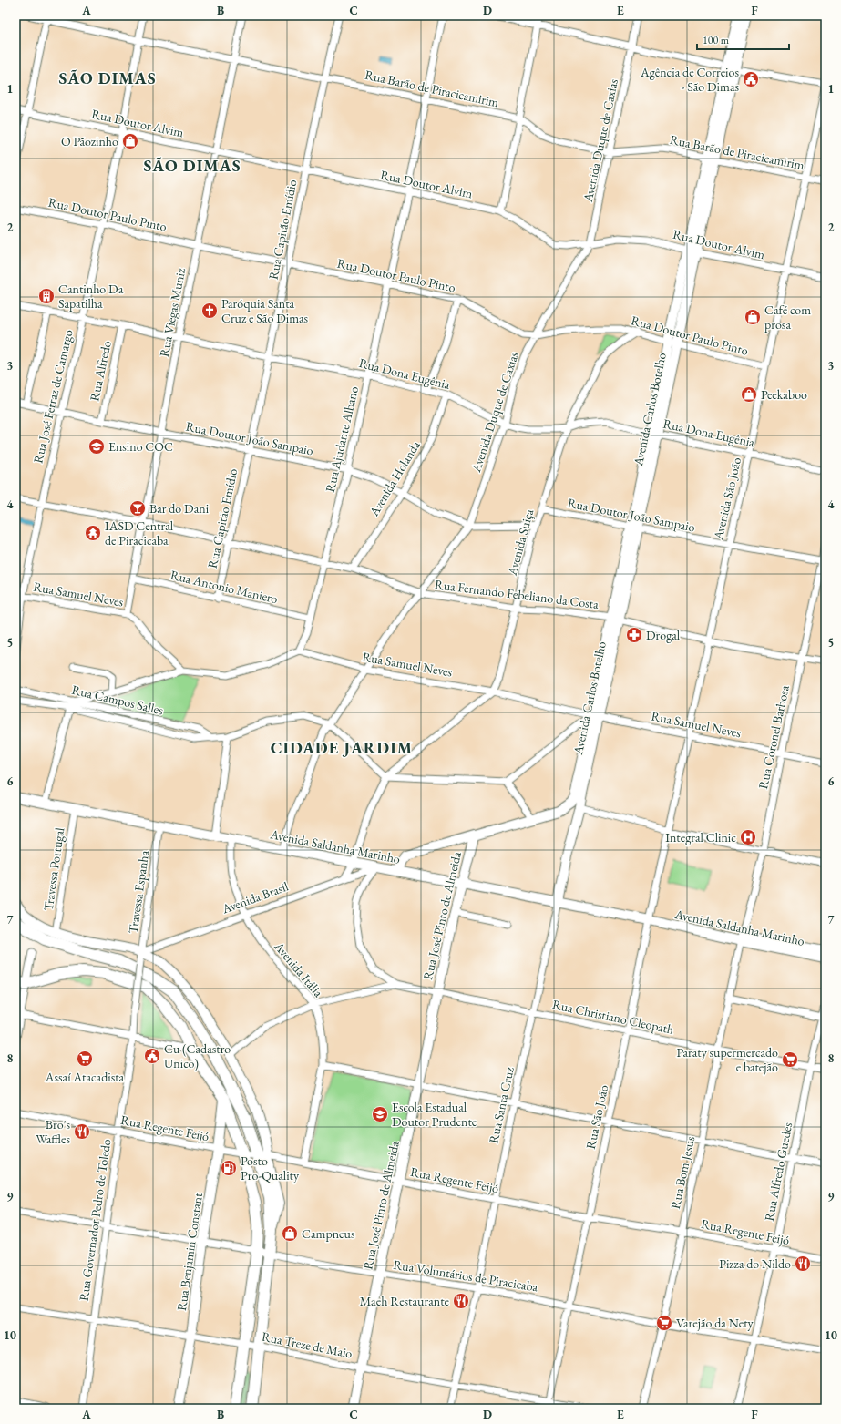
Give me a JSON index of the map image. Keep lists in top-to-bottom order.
{
  "streets": {
    "main road": [
      "Avenida Carlos Botelho",
      "Avenida Saldanha Marinho",
      "Rua José Pinto de Almeida",
      "Rua Santa Cruz",
      "Rua Benjamin Constant"
    ],
    "street": [
      "Rua Barão de Piracicamirim",
      "Rua Doutor Alvim",
      "Avenida Duque de Caxias",
      "Rua Doutor Paulo Pinto",
      "Rua Capitão Emídio",
      "Rua Viegas Muniz",
      "Rua Alfredo",
      "Rua Dona Eugênia",
      "Rua José Ferraz de Camargo",
      "Rua Doutor João Sampaio",
      "Rua Ajudante Albano",
      "Avenida Holanda",
      "Avenida São João",
      "Avenida Suiça",
      "Rua Antonio Maniero",
      "Rua Samuel Neves",
      "Rua Fernando Febeliano da Costa",
      "Rua Campos Salles",
      "Rua Coronel Barbosa",
      "Travessa Portugal",
      "Travessa Espanha",
      "Avenida Brasil",
      "Avenida Itália",
      "Rua Christiano Cleopath",
      "Rua São João",
      "Rua Regente Feijó",
      "Rua Alfredo Guedes",
      "Rua Bom Jesus",
      "Rua Governador Pedro de Toledo",
      "Rua Voluntários de Piracicaba",
      "Rua Treze de Maio"
    ]
  },
  "crossings": [
    ["Rua Barão de Piracicamirim", "Avenida Duque de Caxias"],
    ["Rua Barão de Piracicamirim", "Rua Capitão Emídio"],
    ["Rua Barão de Piracicamirim", "Rua Viegas Muniz"],
    ["Rua Barão de Piracicamirim", "Rua José Ferraz de Camargo"],
    ["Rua Barão de Piracicamirim", "Avenida Carlos Botelho"],
    ["Rua Barão de Piracicamirim", "Rua Ajudante Albano"],
    ["Rua Barão de Piracicamirim", "Avenida São João"],
    ["Rua Doutor Alvim", "Avenida Duque de Caxias"],
    ["Rua Doutor Alvim", "Rua Capitão Emídio"],
    ["Rua Doutor Alvim", "Rua Viegas Muniz"],
    ["Rua Doutor Alvim", "Rua José Ferraz de Camargo"],
    ["Rua Doutor Alvim", "Avenida Carlos Botelho"],
    ["Rua Doutor Alvim", "Rua Ajudante Albano"],
    ["Rua Doutor Alvim", "Avenida São João"],
    ["Avenida Duque de Caxias", "Rua Doutor Paulo Pinto"],
    ["Avenida Duque de Caxias", "Rua Dona Eugênia"],
    ["Avenida Duque de Caxias", "Rua Doutor João Sampaio"],
    ["Avenida Duque de Caxias", "Rua Samuel Neves"],
    ["Avenida Duque de Caxias", "Rua Fernando Febeliano da Costa"],
    ["Avenida Duque de Caxias", "Rua Campos Salles"],
    ["Avenida Duque de Caxias", "Avenida Saldanha Marinho"],
    ["Rua Doutor Paulo Pinto", "Rua Capitão Emídio"],
    ["Rua Doutor Paulo Pinto", "Rua Viegas Muniz"],
    ["Rua Doutor Paulo Pinto", "Rua José Ferraz de Camargo"],
    ["Rua Doutor Paulo Pinto", "Avenida Carlos Botelho"],
    ["Rua Doutor Paulo Pinto", "Rua Ajudante Albano"],
    ["Rua Doutor Paulo Pinto", "Avenida São João"],
    ["Rua Doutor Paulo Pinto", "Avenida Suiça"],
    ["Rua Capitão Emídio", "Rua Dona Eugênia"],
    ["Rua Capitão Emídio", "Rua Doutor João Sampaio"],
    ["Rua Capitão Emídio", "Rua Antonio Maniero"],
    ["Rua Capitão Emídio", "Rua Fernando Febeliano da Costa"],
    ["Rua Viegas Muniz", "Rua Dona Eugênia"],
    ["Rua Viegas Muniz", "Rua Doutor João Sampaio"],
    ["Rua Viegas Muniz", "Rua Antonio Maniero"],
    ["Rua Viegas Muniz", "Rua Samuel Neves"],
    ["Rua Viegas Muniz", "Rua Fernando Febeliano da Costa"],
    ["Rua Alfredo", "Rua Dona Eugênia"],
    ["Rua Alfredo", "Rua Doutor João Sampaio"],
    ["Rua Dona Eugênia", "Rua José Ferraz de Camargo"],
    ["Rua Dona Eugênia", "Avenida Carlos Botelho"],
    ["Rua Dona Eugênia", "Rua Ajudante Albano"],
    ["Rua Dona Eugênia", "Avenida Holanda"],
    ["Rua Dona Eugênia", "Avenida São João"],
    ["Rua Dona Eugênia", "Avenida Suiça"],
    ["Rua José Ferraz de Camargo", "Rua Doutor João Sampaio"],
    ["Rua José Ferraz de Camargo", "Rua Samuel Neves"],
    ["Rua José Ferraz de Camargo", "Rua Fernando Febeliano da Costa"],
    ["Avenida Carlos Botelho", "Rua Doutor João Sampaio"],
    ["Avenida Carlos Botelho", "Rua Samuel Neves"],
    ["Avenida Carlos Botelho", "Rua Fernando Febeliano da Costa"],
    ["Avenida Carlos Botelho", "Rua Santa Cruz"],
    ["Rua Doutor João Sampaio", "Rua Ajudante Albano"],
    ["Rua Doutor João Sampaio", "Avenida Holanda"],
    ["Rua Doutor João Sampaio", "Avenida São João"],
    ["Rua Doutor João Sampaio", "Avenida Suiça"],
    ["Rua Doutor João Sampaio", "Rua Coronel Barbosa"],
    ["Rua Ajudante Albano", "Rua Antonio Maniero"],
    ["Rua Ajudante Albano", "Rua Samuel Neves"],
    ["Rua Ajudante Albano", "Rua Fernando Febeliano da Costa"],
    ["Avenida Holanda", "Rua Fernando Febeliano da Costa"],
    ["Avenida São João", "Rua Samuel Neves"],
    ["Avenida São João", "Rua Fernando Febeliano da Costa"],
    ["Avenida São João", "Rua São João"],
    ["Avenida Suiça", "Rua Samuel Neves"],
    ["Avenida Suiça", "Rua Fernando Febeliano da Costa"],
    ["Avenida Suiça", "Rua Campos Salles"],
    ["Rua Samuel Neves", "Rua Coronel Barbosa"],
    ["Rua Fernando Febeliano da Costa", "Rua Coronel Barbosa"],
    ["Rua Coronel Barbosa", "Avenida Saldanha Marinho"],
    ["Rua Coronel Barbosa", "Rua Bom Jesus"],
    ["Avenida Saldanha Marinho", "Travessa Portugal"],
    ["Avenida Saldanha Marinho", "Travessa Espanha"],
    ["Avenida Saldanha Marinho", "Avenida Brasil"],
    ["Avenida Saldanha Marinho", "Rua José Pinto de Almeida"],
    ["Avenida Saldanha Marinho", "Avenida Itália"],
    ["Avenida Saldanha Marinho", "Rua Santa Cruz"],
    ["Avenida Saldanha Marinho", "Rua São João"],
    ["Avenida Saldanha Marinho", "Rua Bom Jesus"],
    ["Travessa Espanha", "Avenida Brasil"],
    ["Travessa Espanha", "Rua Governador Pedro de Toledo"],
    ["Avenida Brasil", "Avenida Itália"],
    ["Rua José Pinto de Almeida", "Rua Christiano Cleopath"],
    ["Rua José Pinto de Almeida", "Rua Regente Feijó"],
    ["Rua José Pinto de Almeida", "Rua Voluntários de Piracicaba"],
    ["Rua José Pinto de Almeida", "Rua Treze de Maio"],
    ["Avenida Itália", "Rua Regente Feijó"],
    ["Rua Christiano Cleopath", "Rua Santa Cruz"],
    ["Rua Christiano Cleopath", "Rua São João"],
    ["Rua Christiano Cleopath", "Rua Alfredo Guedes"],
    ["Rua Christiano Cleopath", "Rua Bom Jesus"],
    ["Rua Santa Cruz", "Rua Regente Feijó"],
    ["Rua Santa Cruz", "Rua Voluntários de Piracicaba"],
    ["Rua Santa Cruz", "Rua Treze de Maio"],
    ["Rua São João", "Rua Regente Feijó"],
    ["Rua São João", "Rua Voluntários de Piracicaba"],
    ["Rua São João", "Rua Treze de Maio"],
    ["Rua Regente Feijó", "Rua Alfredo Guedes"],
    ["Rua Regente Feijó", "Rua Bom Jesus"],
    ["Rua Regente Feijó", "Rua Governador Pedro de Toledo"],
    ["Rua Regente Feijó", "Rua Benjamin Constant"],
    ["Rua Alfredo Guedes", "Rua Voluntários de Piracicaba"],
    ["Rua Bom Jesus", "Rua Voluntários de Piracicaba"],
    ["Rua Governador Pedro de Toledo", "Rua Voluntários de Piracicaba"],
    ["Rua Governador Pedro de Toledo", "Rua Treze de Maio"],
    ["Rua Benjamin Constant", "Rua Voluntários de Piracicaba"],
    ["Rua Benjamin Constant", "Rua Treze de Maio"]
  ],
  "districts": ["SÃO DIMAS", "SÃO DIMAS", "CIDADE JARDIM"],
  "places": {
    "public building": ["Agência de Correios - São Dimas", "Cu (Cadastro Unico)"],
    "shop": [
      "O Pãozinho",
      "Café com prosa",
      "Peekaboo",
      "Campneus"
    ],
    "building": ["Cantinho Da Sapatilha"],
    "church": ["Paróquia Santa Cruz e São Dimas"],
    "school or university": ["Ensino COC", "Escola Estadual Doutor Prudente"],
    "bar": ["Bar do Dani"],
    "temple": ["IASD Central de Piracicaba"],
    "pharmacy": ["Drogal"],
    "hospital": ["Integral Clinic"],
    "supermarket": ["Assaí Atacadista", "Paraty supermercado e batejão", "Varejão da Nety"],
    "restaurant": ["Bro's Waffles", "Pizza do Nildo", "Maeh Restaurante"],
    "fuel station": ["Posto Pro-Quality"]
  },
  "scale_bar": "100 m",
  "grid": {
    "columns": [
      "A",
      "B",
      "C",
      "D",
      "E",
      "F"
    ],
    "rows": [
      "1",
      "2",
      "3",
      "4",
      "5",
      "6",
      "7",
      "8",
      "9",
      "10"
    ]
  }
}
